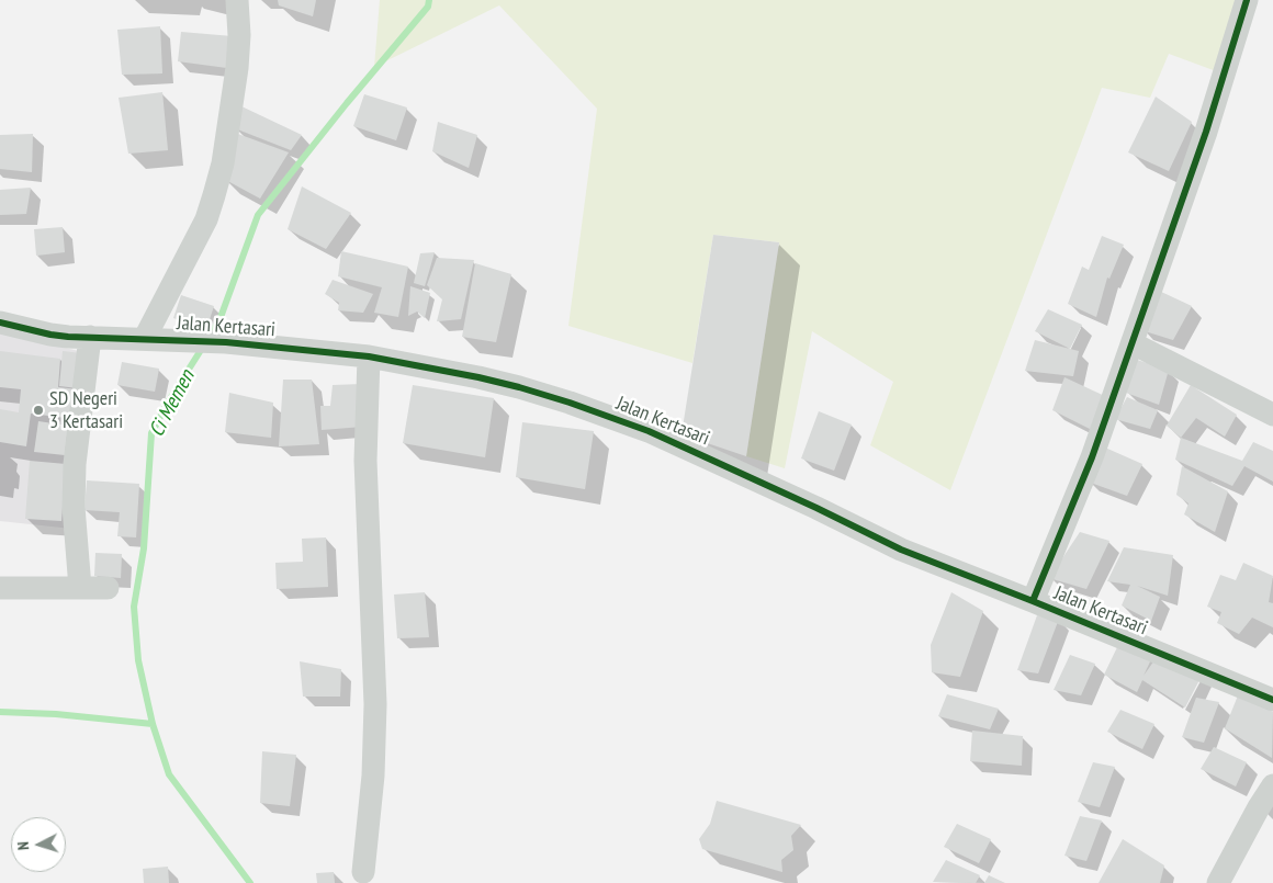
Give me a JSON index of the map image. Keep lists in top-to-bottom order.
{
  "streets": {
    "street": ["Jalan Kertasari"]
  },
  "water": ["Ci Memen"],
  "places": ["SD Negeri 3 Kertasari"],
  "north": "left"
}
